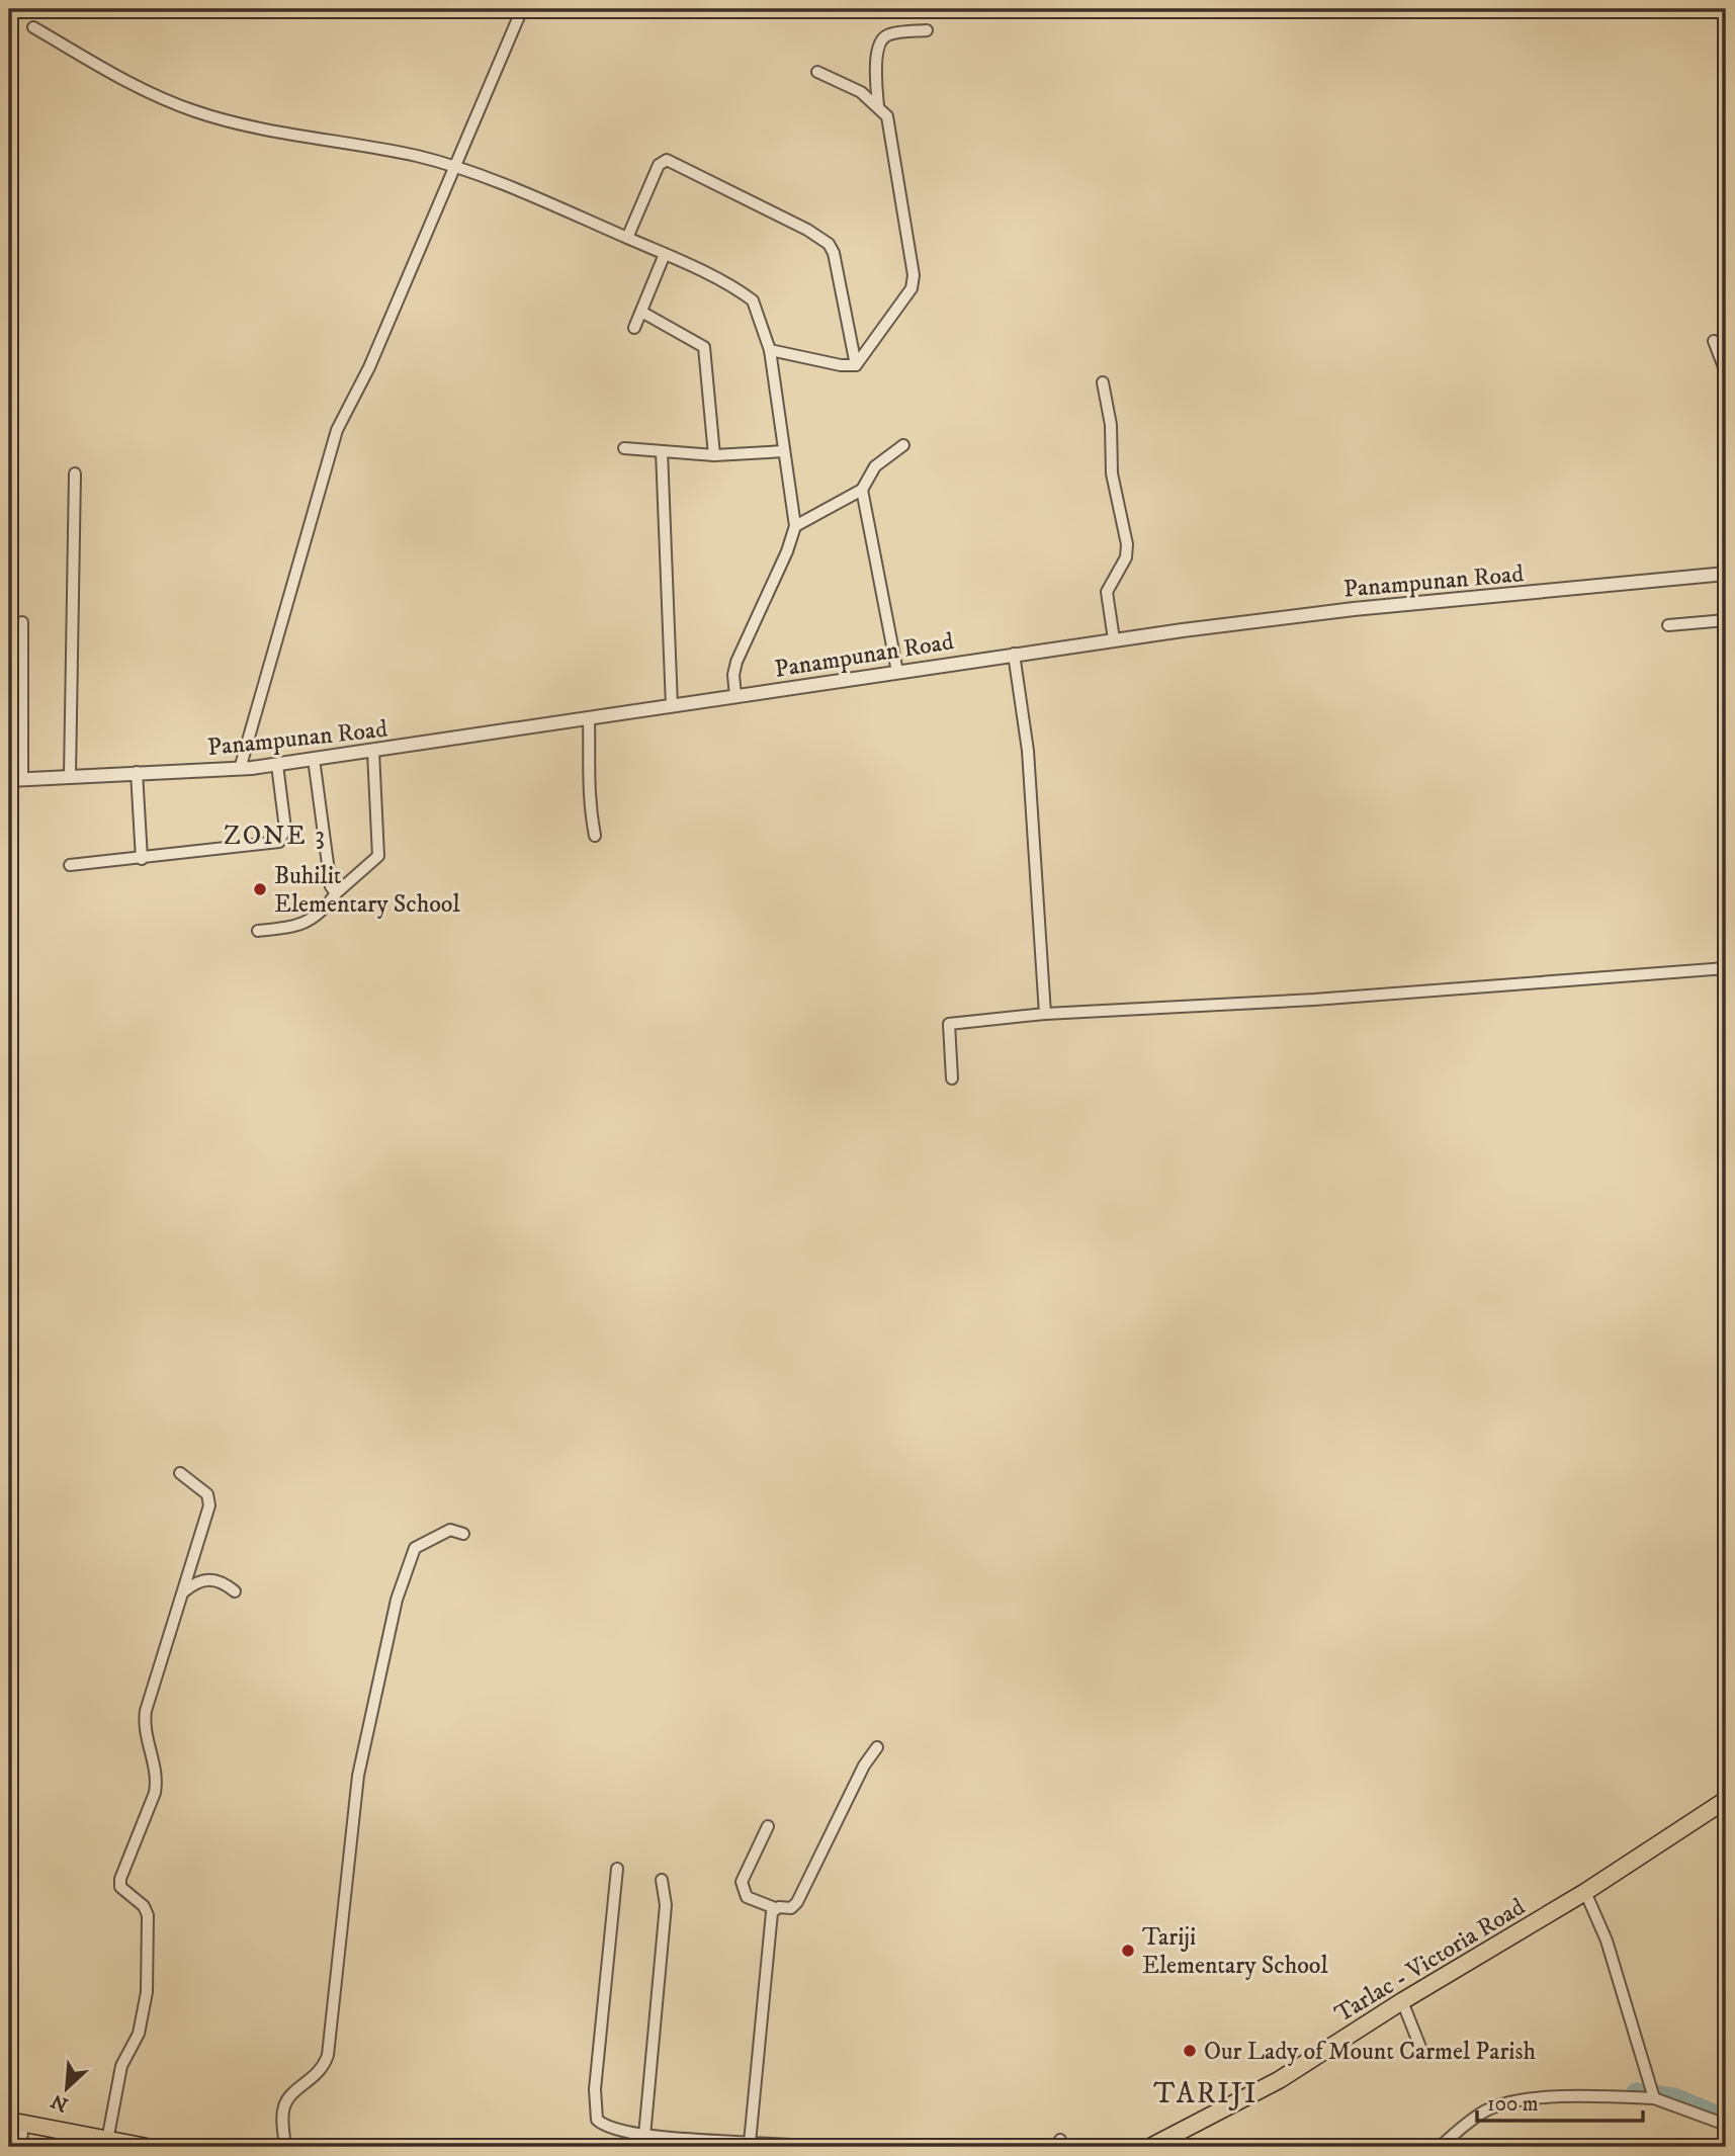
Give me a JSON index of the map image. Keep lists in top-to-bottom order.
{
  "streets": {
    "main road": ["Tarlac - Victoria Road"],
    "street": ["Panampunan Road"]
  },
  "districts": ["ZONE 3", "TARIJI"],
  "places": ["Buhilit Elementary School", "Tariji Elementary School", "Our Lady of Mount Carmel Parish"],
  "scale_bar": "100 m",
  "north": "bottom left"
}
